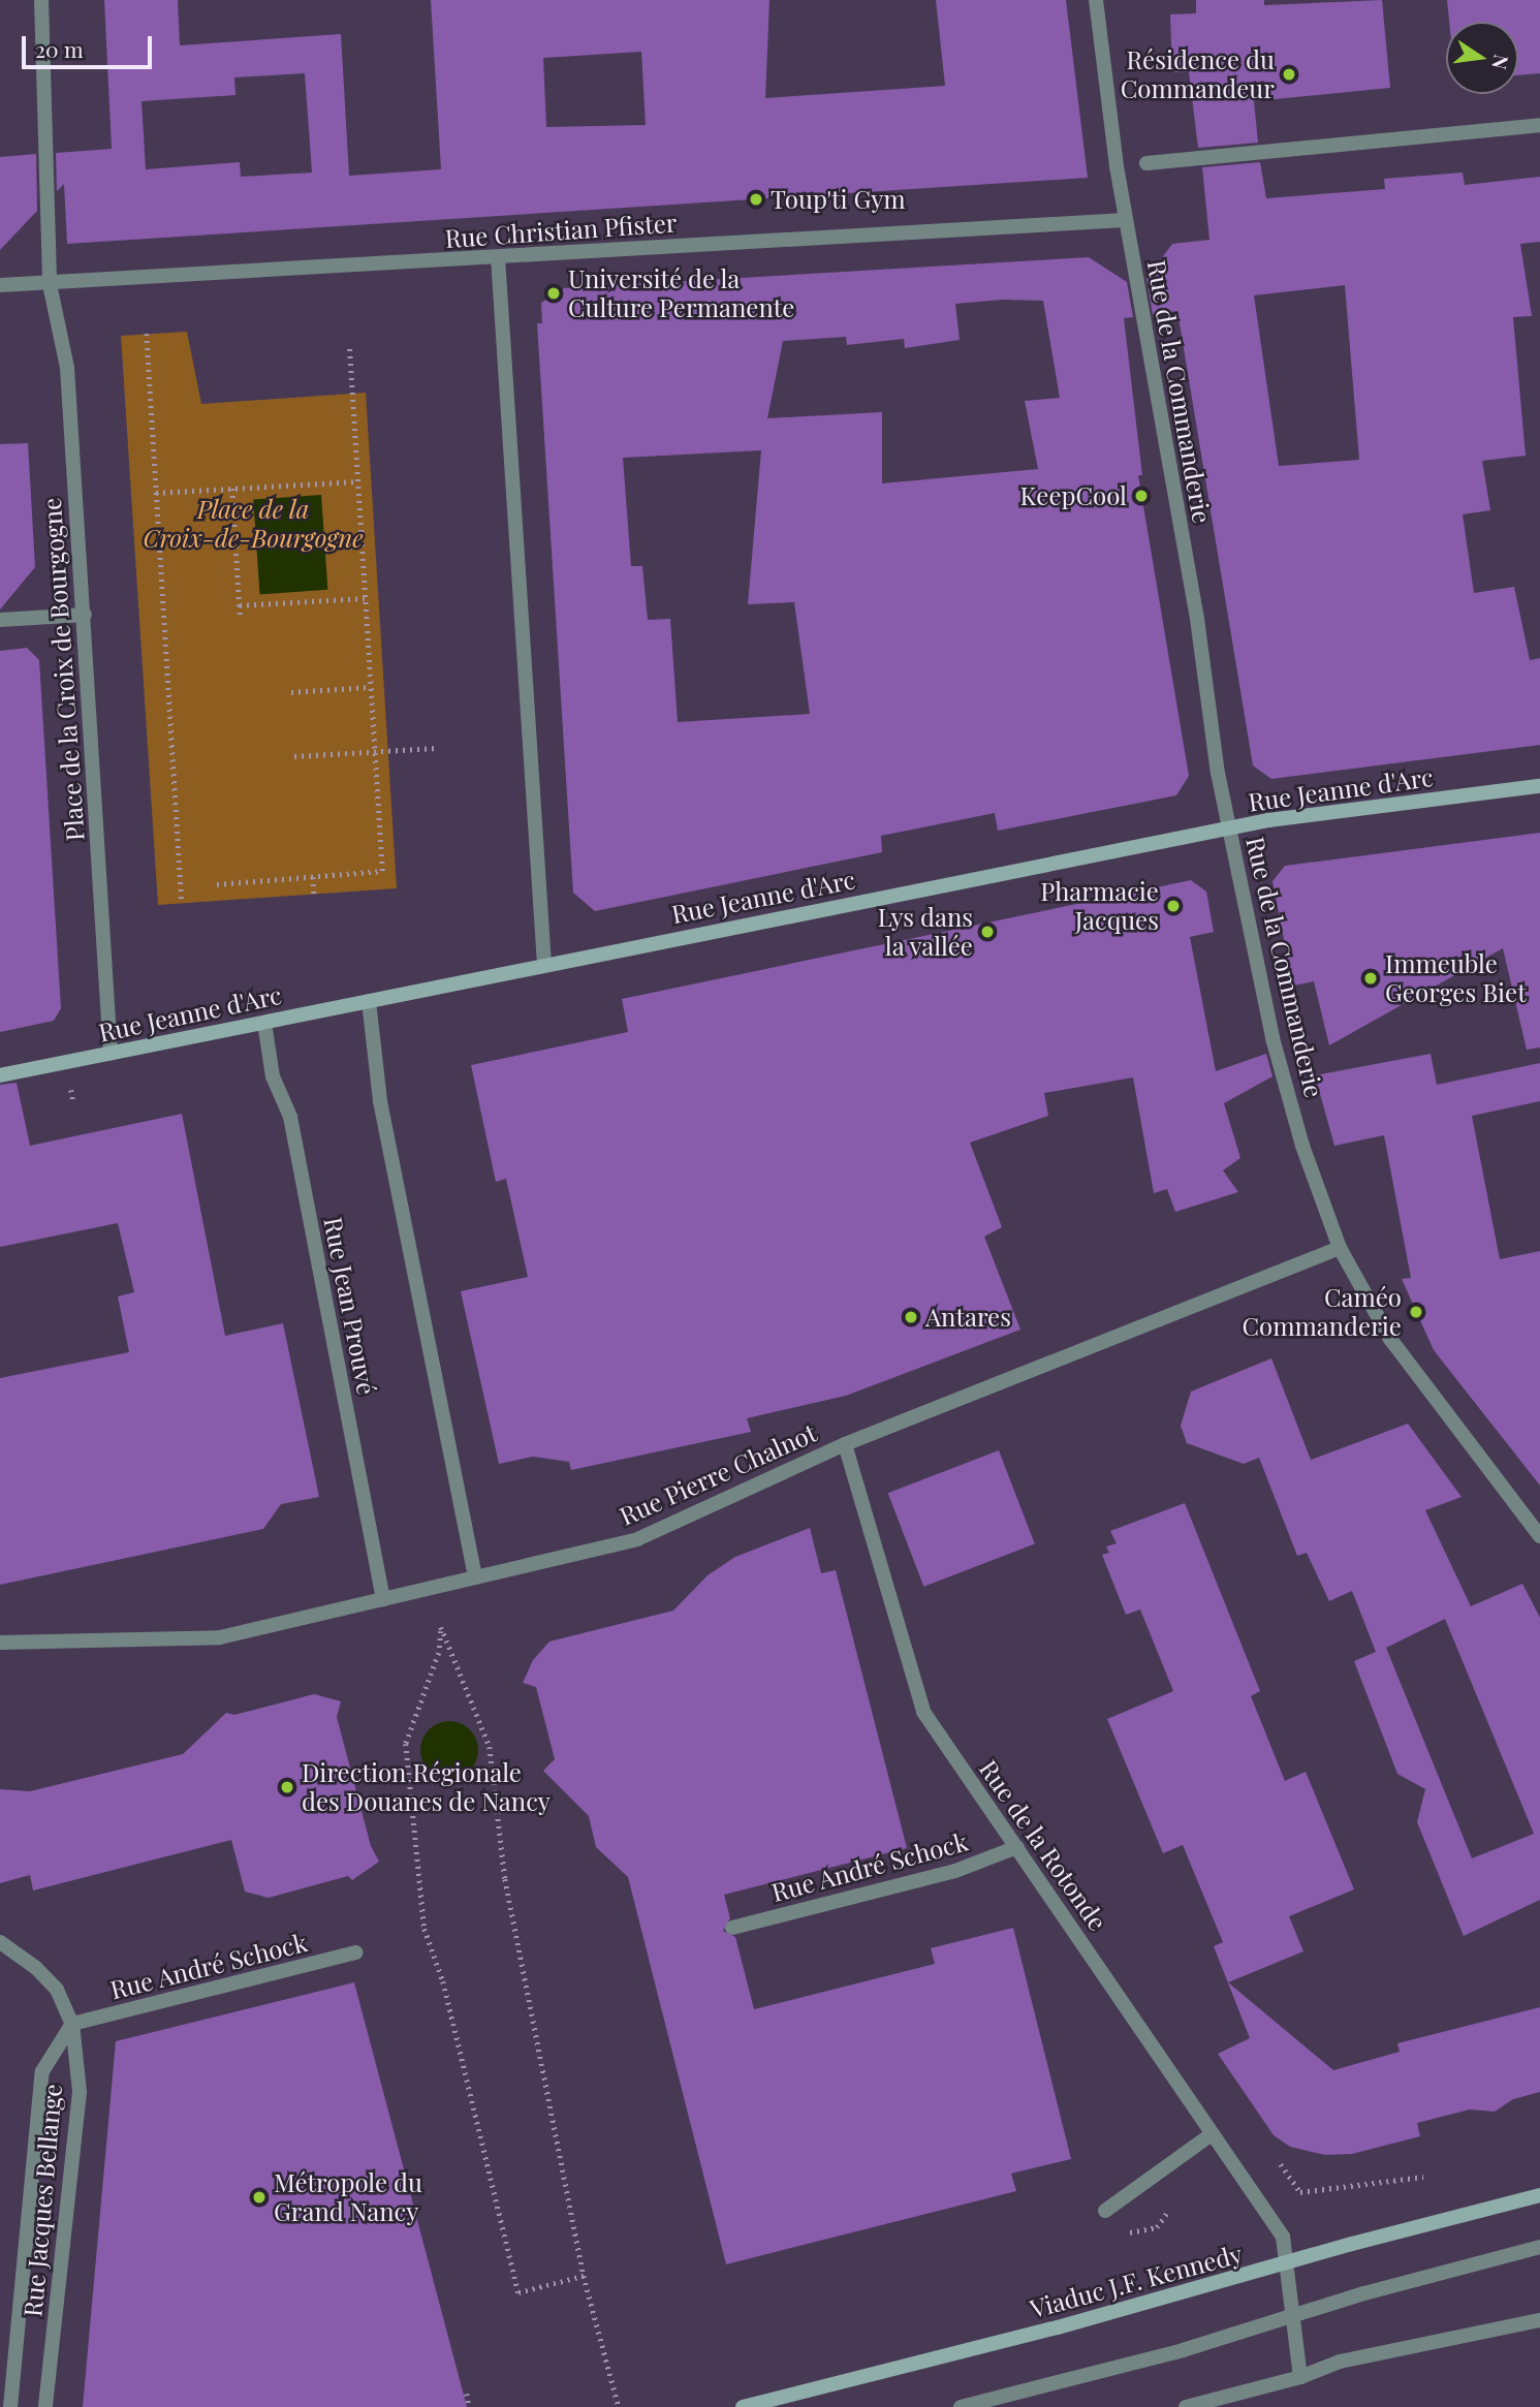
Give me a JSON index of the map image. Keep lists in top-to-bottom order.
{
  "streets": {
    "main road": ["Rue Jeanne d'Arc", "Viaduc J.F. Kennedy"],
    "street": [
      "Rue Christian Pfister",
      "Rue de la Commanderie",
      "Place de la Croix de Bourgogne",
      "Rue Jean Prouvé",
      "Rue Pierre Chalnot",
      "Rue de la Rotonde",
      "Rue André Schock",
      "Rue Jacques Bellange"
    ]
  },
  "crossings": [
    ["Rue Christian Pfister", "Rue de la Commanderie"],
    ["Rue Christian Pfister", "Place de la Croix de Bourgogne"],
    ["Rue de la Commanderie", "Rue Jeanne d'Arc"],
    ["Rue de la Commanderie", "Rue Pierre Chalnot"],
    ["Place de la Croix de Bourgogne", "Rue Jeanne d'Arc"],
    ["Rue Jeanne d'Arc", "Rue Jean Prouvé"],
    ["Rue Jean Prouvé", "Rue Pierre Chalnot"],
    ["Rue Pierre Chalnot", "Rue de la Rotonde"],
    ["Rue de la Rotonde", "Rue André Schock"],
    ["Rue André Schock", "Rue Jacques Bellange"]
  ],
  "parks": ["Place de la Croix-de-Bourgogne"],
  "places": [
    "Résidence du Commandeur",
    "Toup'ti Gym",
    "Université de la Culture Permanente",
    "KeepCool",
    "Pharmacie Jacques",
    "Lys dans la vallée",
    "Immeuble Georges Biet",
    "Caméo Commanderie",
    "Antares",
    "Direction Régionale des Douanes de Nancy",
    "Métropole du Grand Nancy"
  ],
  "scale_bar": "20 m",
  "north": "right"
}
